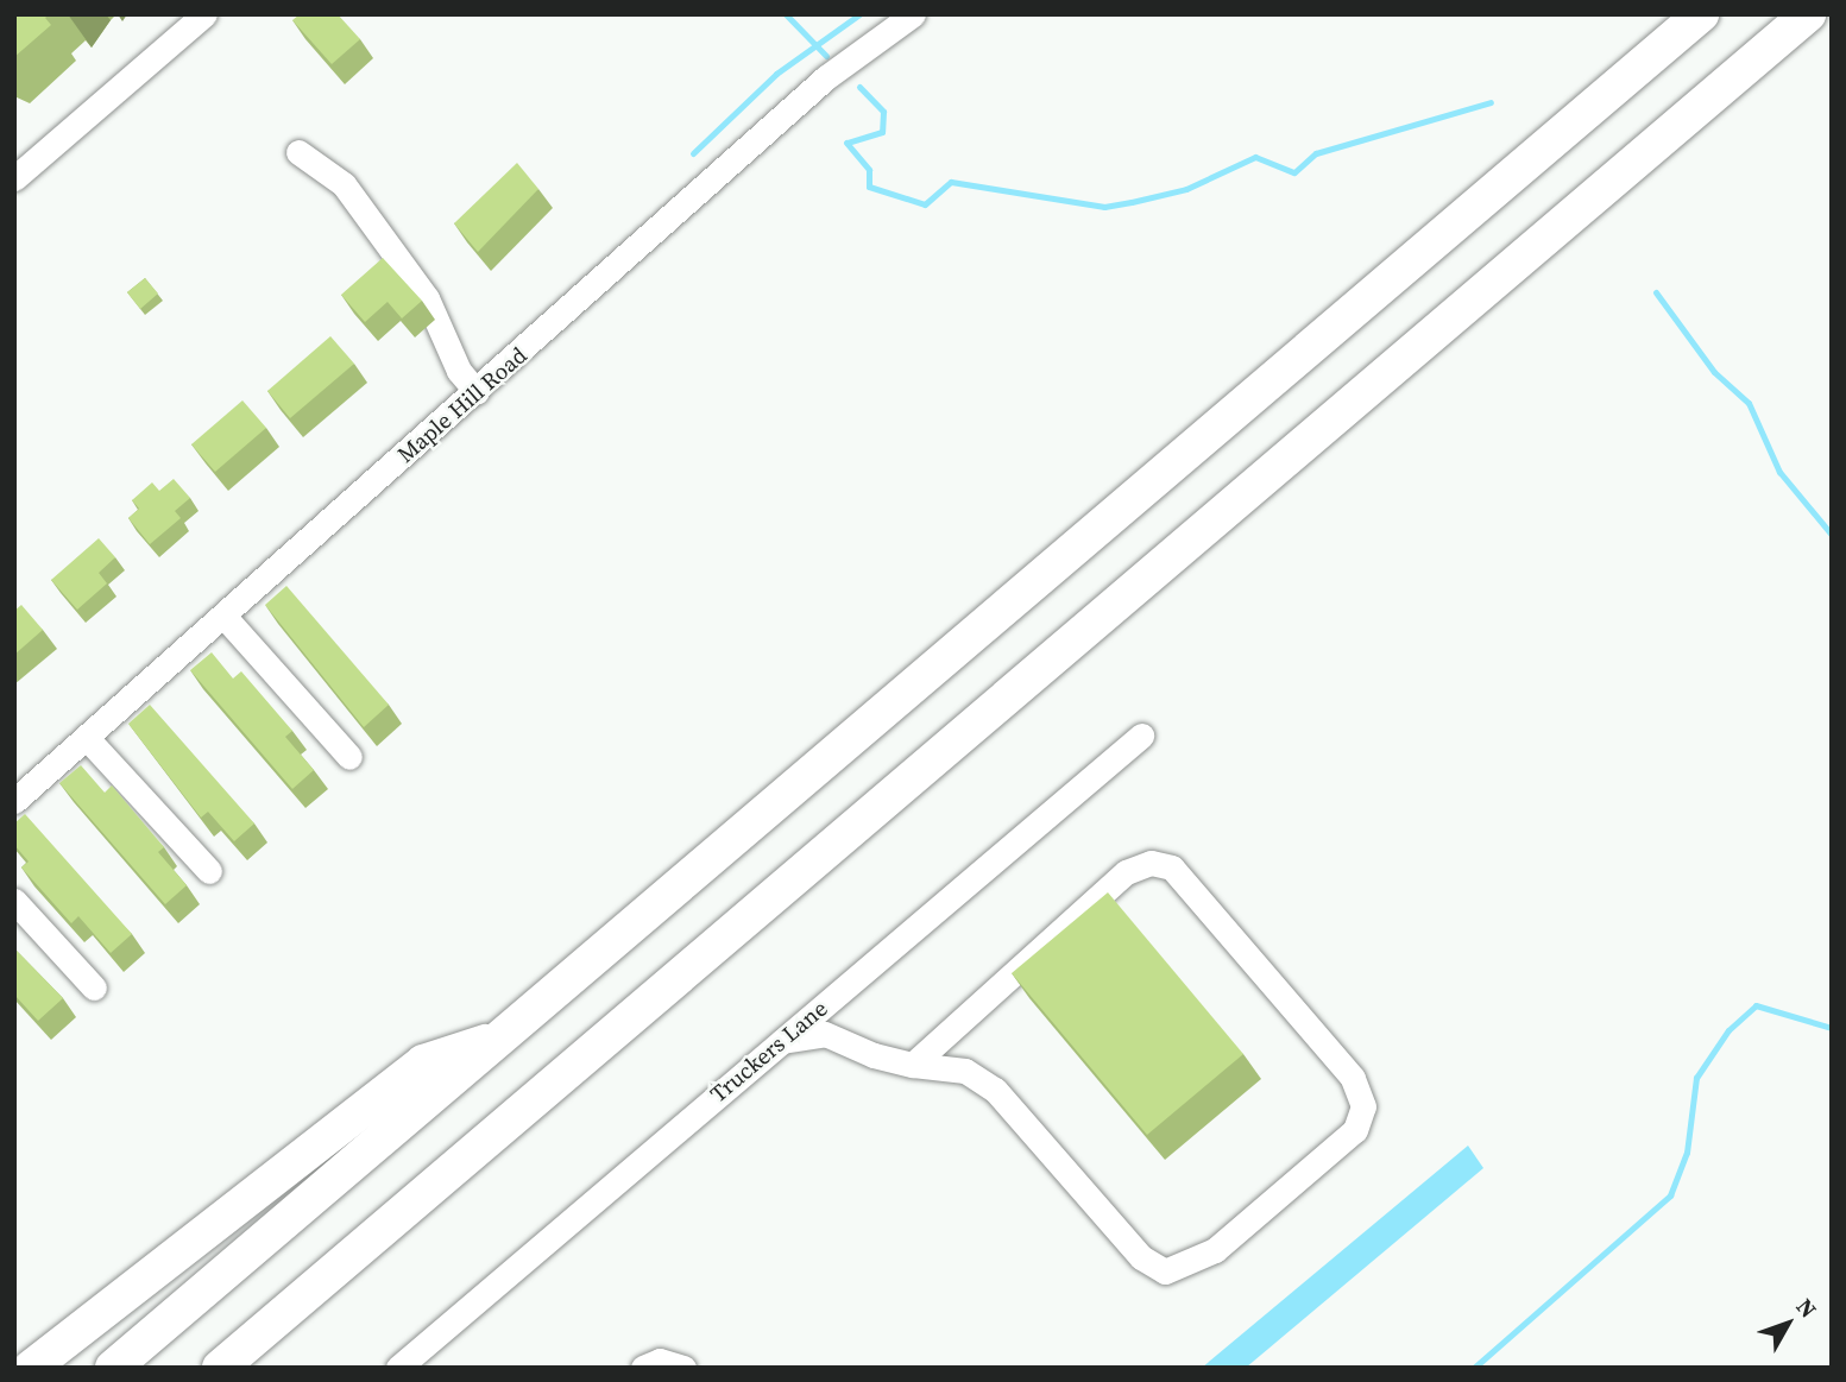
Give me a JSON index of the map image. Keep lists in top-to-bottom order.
{
  "streets": {
    "street": ["Maple Hill Road", "Truckers Lane"]
  },
  "north": "top right"
}
